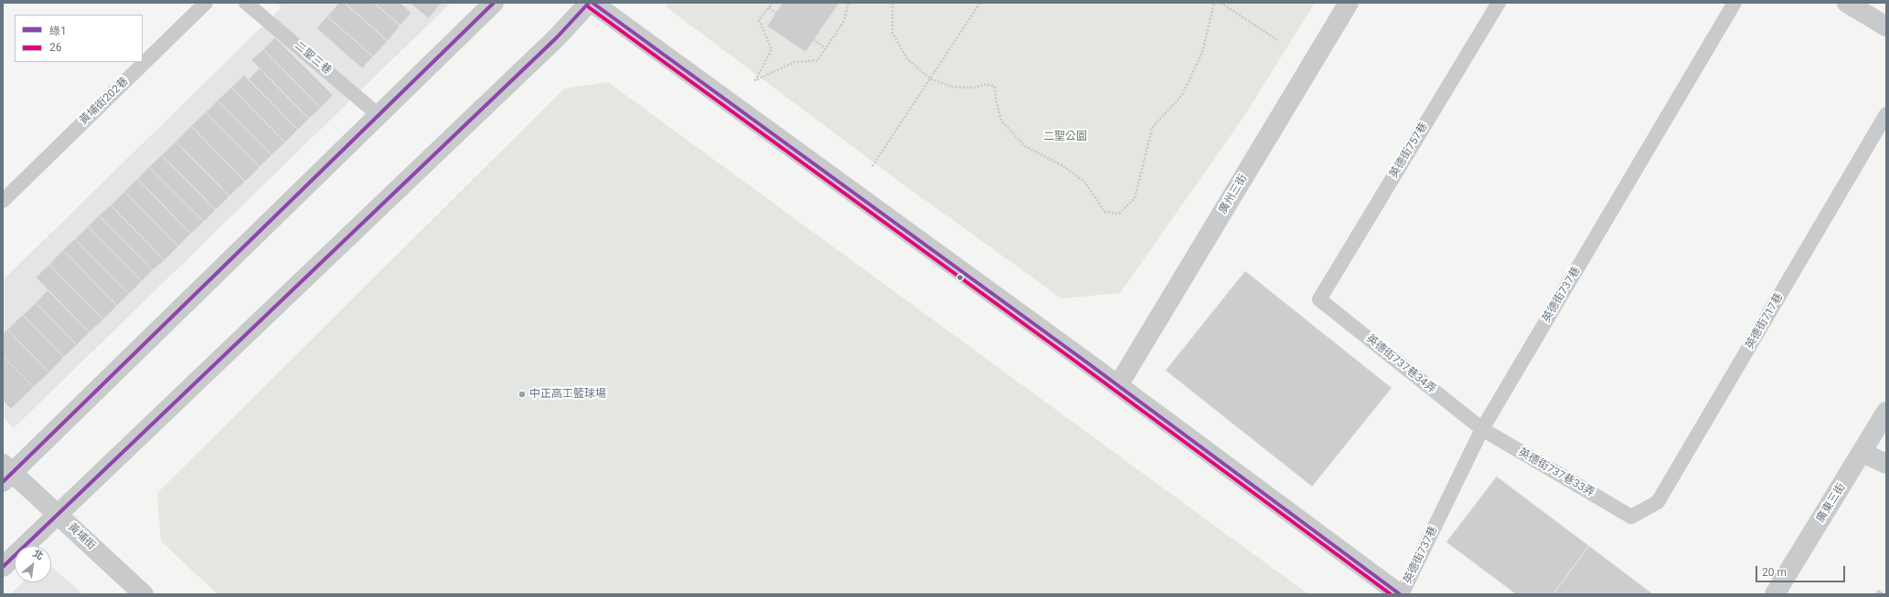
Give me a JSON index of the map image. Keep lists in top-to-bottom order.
{
  "streets": {
    "street": ["廣州三街", "廣東三街", "黃埔街"],
    "lane": [
      "二聖三巷",
      "黃埔街202巷",
      "英德街757巷",
      "英德街737巷",
      "英德街717巷",
      "英德街737巷34弄",
      "英德街737巷33弄"
    ]
  },
  "crossings": [
    ["英德街757巷", "英德街737巷34弄"],
    ["英德街737巷", "英德街737巷34弄"],
    ["英德街737巷", "英德街737巷33弄"],
    ["英德街717巷", "英德街737巷33弄"],
    ["英德街737巷34弄", "英德街737巷33弄"]
  ],
  "parks": ["二聖公園"],
  "places": ["中正高工籃球場"],
  "lines": ["transit line 綠1", "transit line 26"],
  "legend": ["綠1", "26"],
  "scale_bar": "20 m",
  "north": "top right"
}
